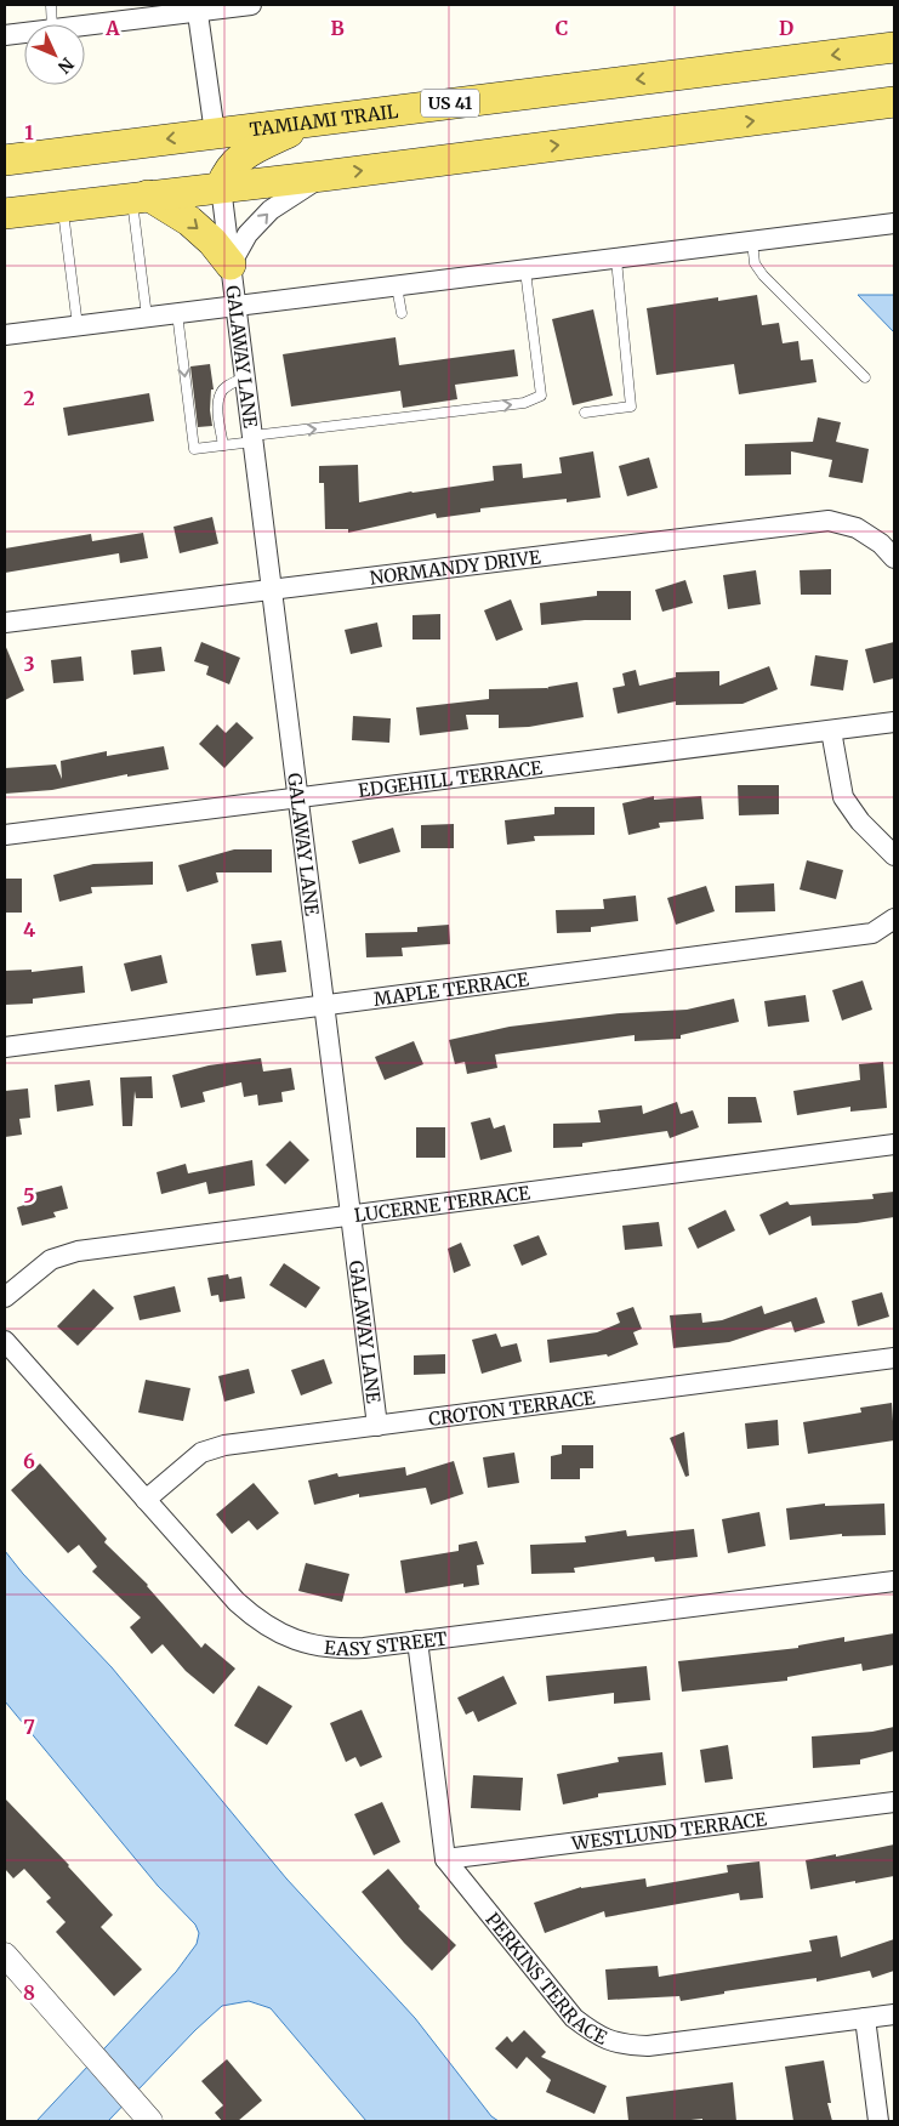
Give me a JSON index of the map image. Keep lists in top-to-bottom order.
{
  "streets": {
    "main road": ["US 41", "TAMIAMI TRAIL"],
    "street": [
      "GALAWAY LANE",
      "NORMANDY DRIVE",
      "EDGEHILL TERRACE",
      "MAPLE TERRACE",
      "LUCERNE TERRACE",
      "CROTON TERRACE",
      "EASY STREET",
      "WESTLUND TERRACE",
      "PERKINS TERRACE"
    ]
  },
  "crossings": [
    ["GALAWAY LANE", "NORMANDY DRIVE"],
    ["GALAWAY LANE", "EDGEHILL TERRACE"],
    ["GALAWAY LANE", "MAPLE TERRACE"],
    ["GALAWAY LANE", "LUCERNE TERRACE"],
    ["GALAWAY LANE", "CROTON TERRACE"],
    ["CROTON TERRACE", "EASY STREET"],
    ["WESTLUND TERRACE", "PERKINS TERRACE"]
  ],
  "north": "bottom right",
  "grid": {
    "columns": [
      "A",
      "B",
      "C",
      "D"
    ],
    "rows": [
      "1",
      "2",
      "3",
      "4",
      "5",
      "6",
      "7",
      "8"
    ]
  }
}
